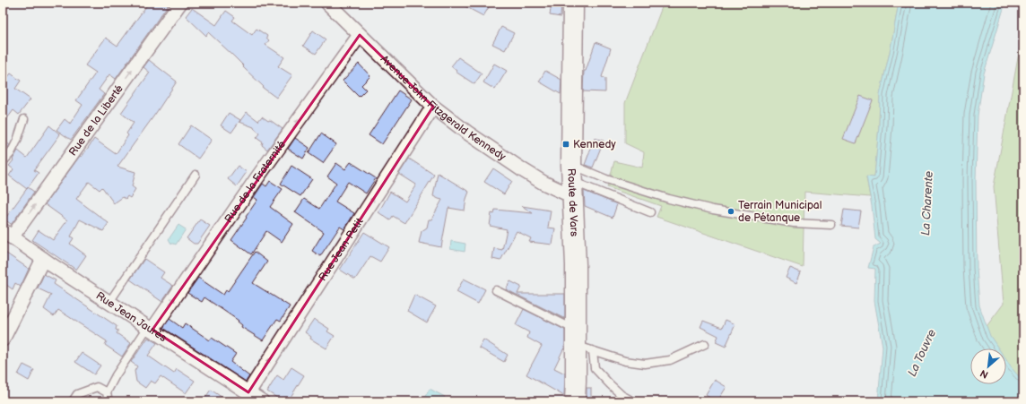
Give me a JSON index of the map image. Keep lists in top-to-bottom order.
{
  "streets": {
    "main road": ["Route de Vars"],
    "street": [
      "Avenue John Fitzgerald Kennedy",
      "Rue de la Liberté",
      "Rue de la Fraternité",
      "Rue Jean-Petit",
      "Rue Jean Jaurès"
    ]
  },
  "crossings": [
    ["Avenue John Fitzgerald Kennedy", "Rue de la Fraternité"],
    ["Avenue John Fitzgerald Kennedy", "Route de Vars"],
    ["Avenue John Fitzgerald Kennedy", "Rue Jean-Petit"],
    ["Rue de la Liberté", "Rue Jean Jaurès"],
    ["Rue de la Fraternité", "Rue Jean Jaurès"],
    ["Rue Jean-Petit", "Rue Jean Jaurès"]
  ],
  "one_way": ["Rue de la Liberté", "Rue de la Fraternité", "Rue Jean-Petit"],
  "water": ["La Charente", "La Touvre"],
  "places": {
    "transit": ["Kennedy"],
    "other": ["Terrain Municipal de Pétanque"]
  },
  "north": "bottom left"
}
